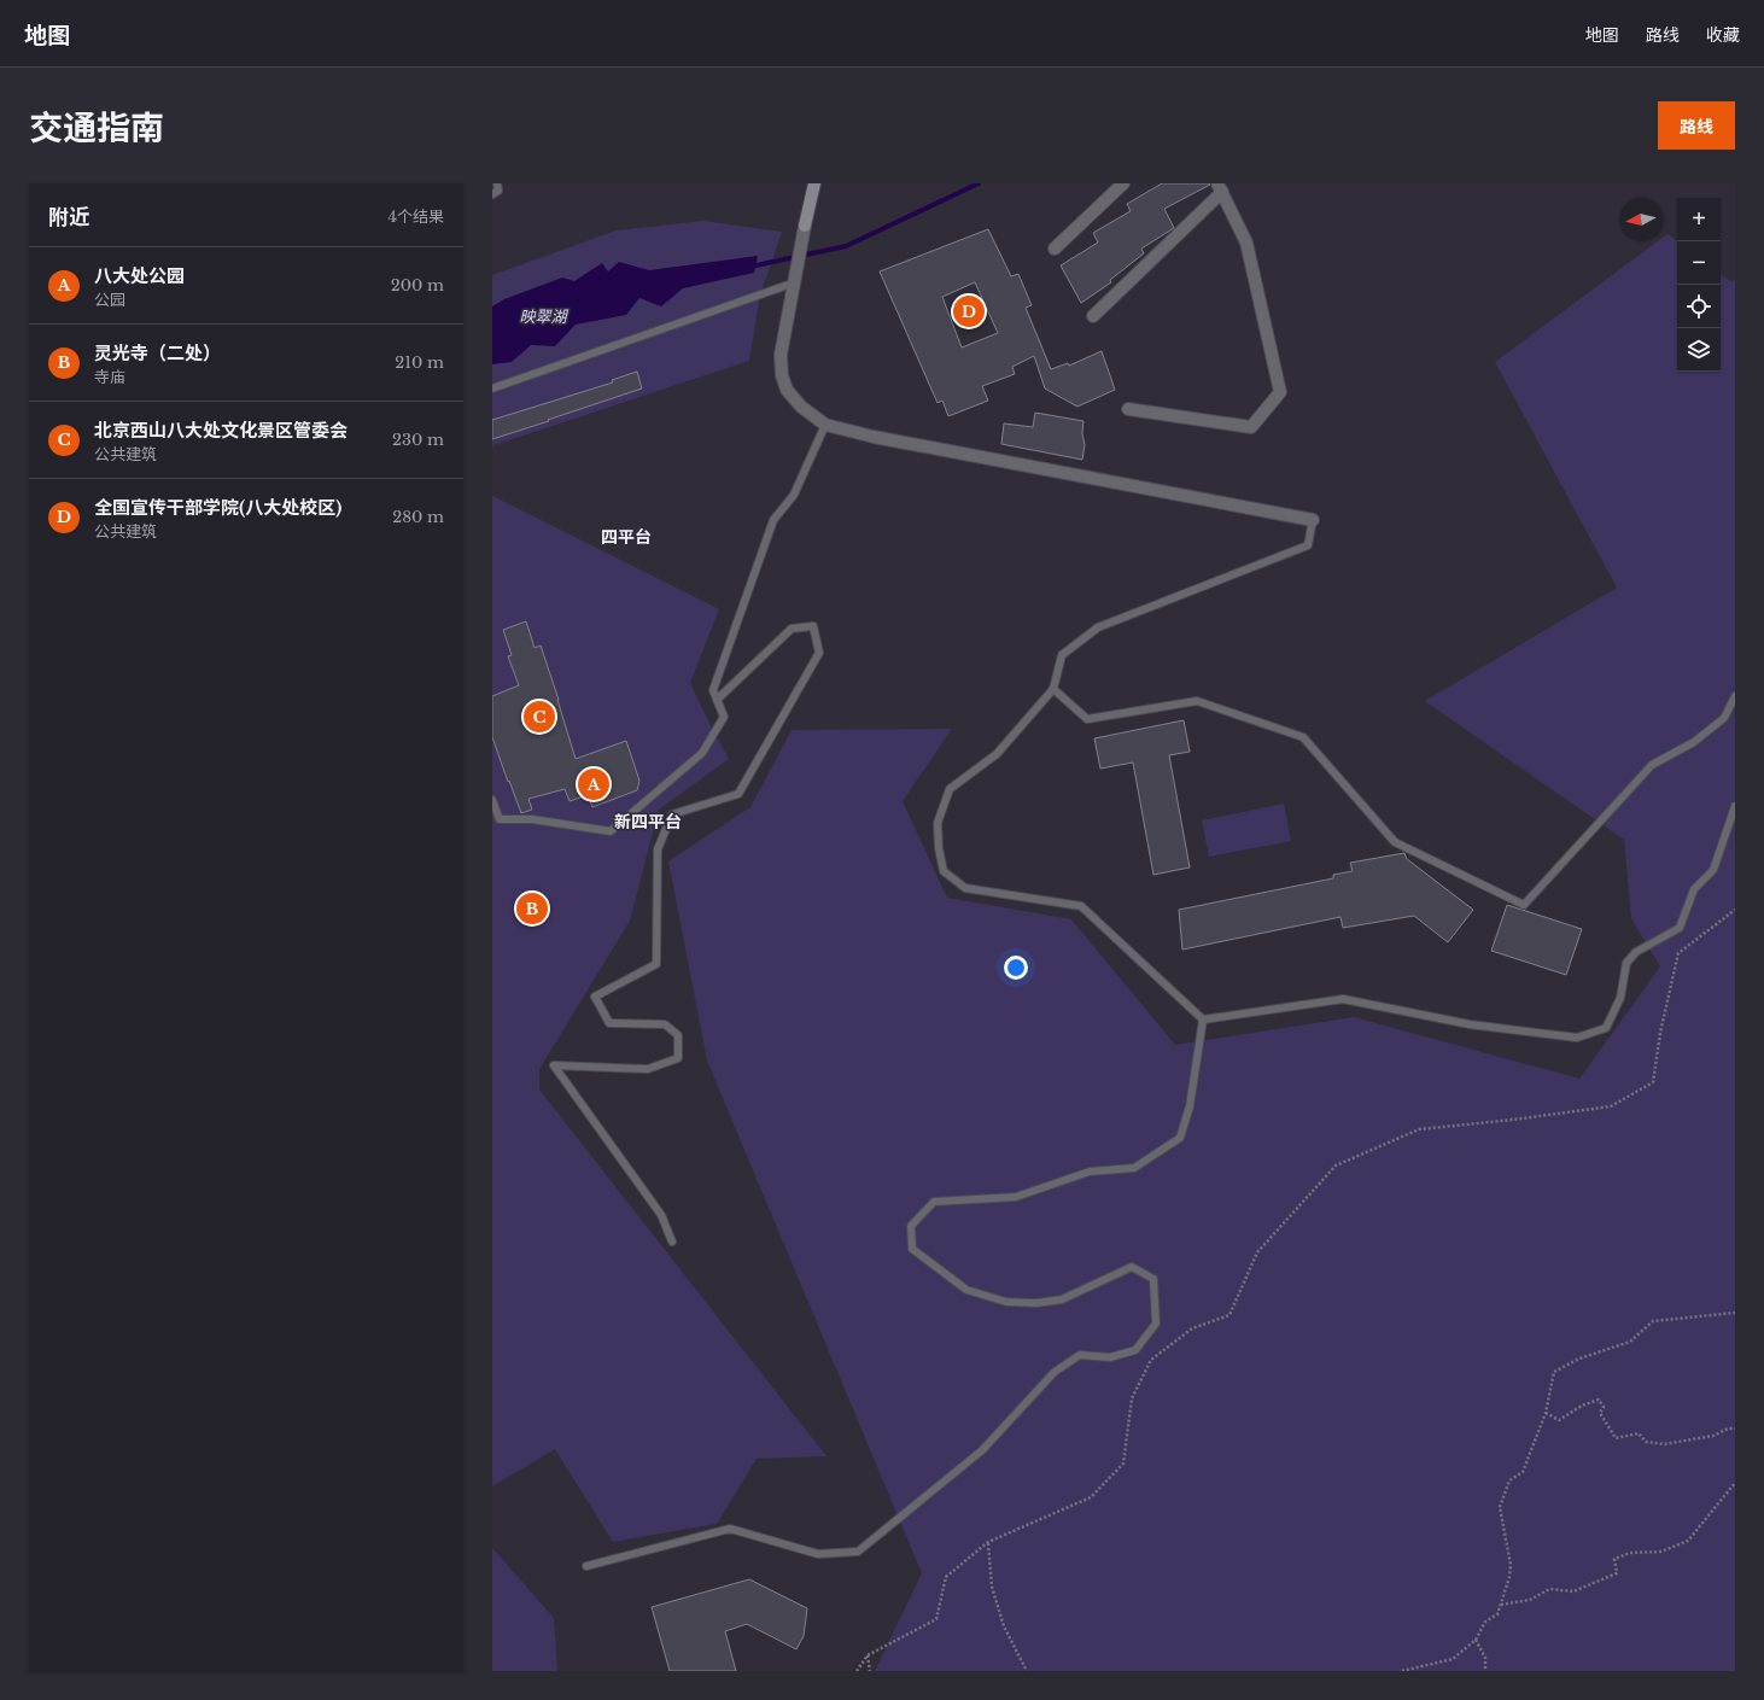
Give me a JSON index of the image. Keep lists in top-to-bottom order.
{
  "districts": ["四平台", "新四平台"],
  "water": ["映翠湖"],
  "north": "left",
  "page": {
    "header": "地图",
    "nav": ["地图", "路线", "收藏"],
    "title": "交通指南",
    "buttons": "路线",
    "heading": ["附近", "4个结果"],
    "map_buttons": ["+", "−"],
    "list": [
      {
        "mark": "A",
        "name": "八大处公园",
        "note": "公园",
        "value": "200 m"
      },
      {
        "mark": "B",
        "name": "灵光寺（二处）",
        "note": "寺庙",
        "value": "210 m"
      },
      {
        "mark": "C",
        "name": "北京西山八大处文化景区管委会",
        "note": "公共建筑",
        "value": "230 m"
      },
      {
        "mark": "D",
        "name": "全国宣传干部学院(八大处校区)",
        "note": "公共建筑",
        "value": "280 m"
      }
    ],
    "pins": [
      "D",
      "C",
      "A",
      "B"
    ]
  }
}
